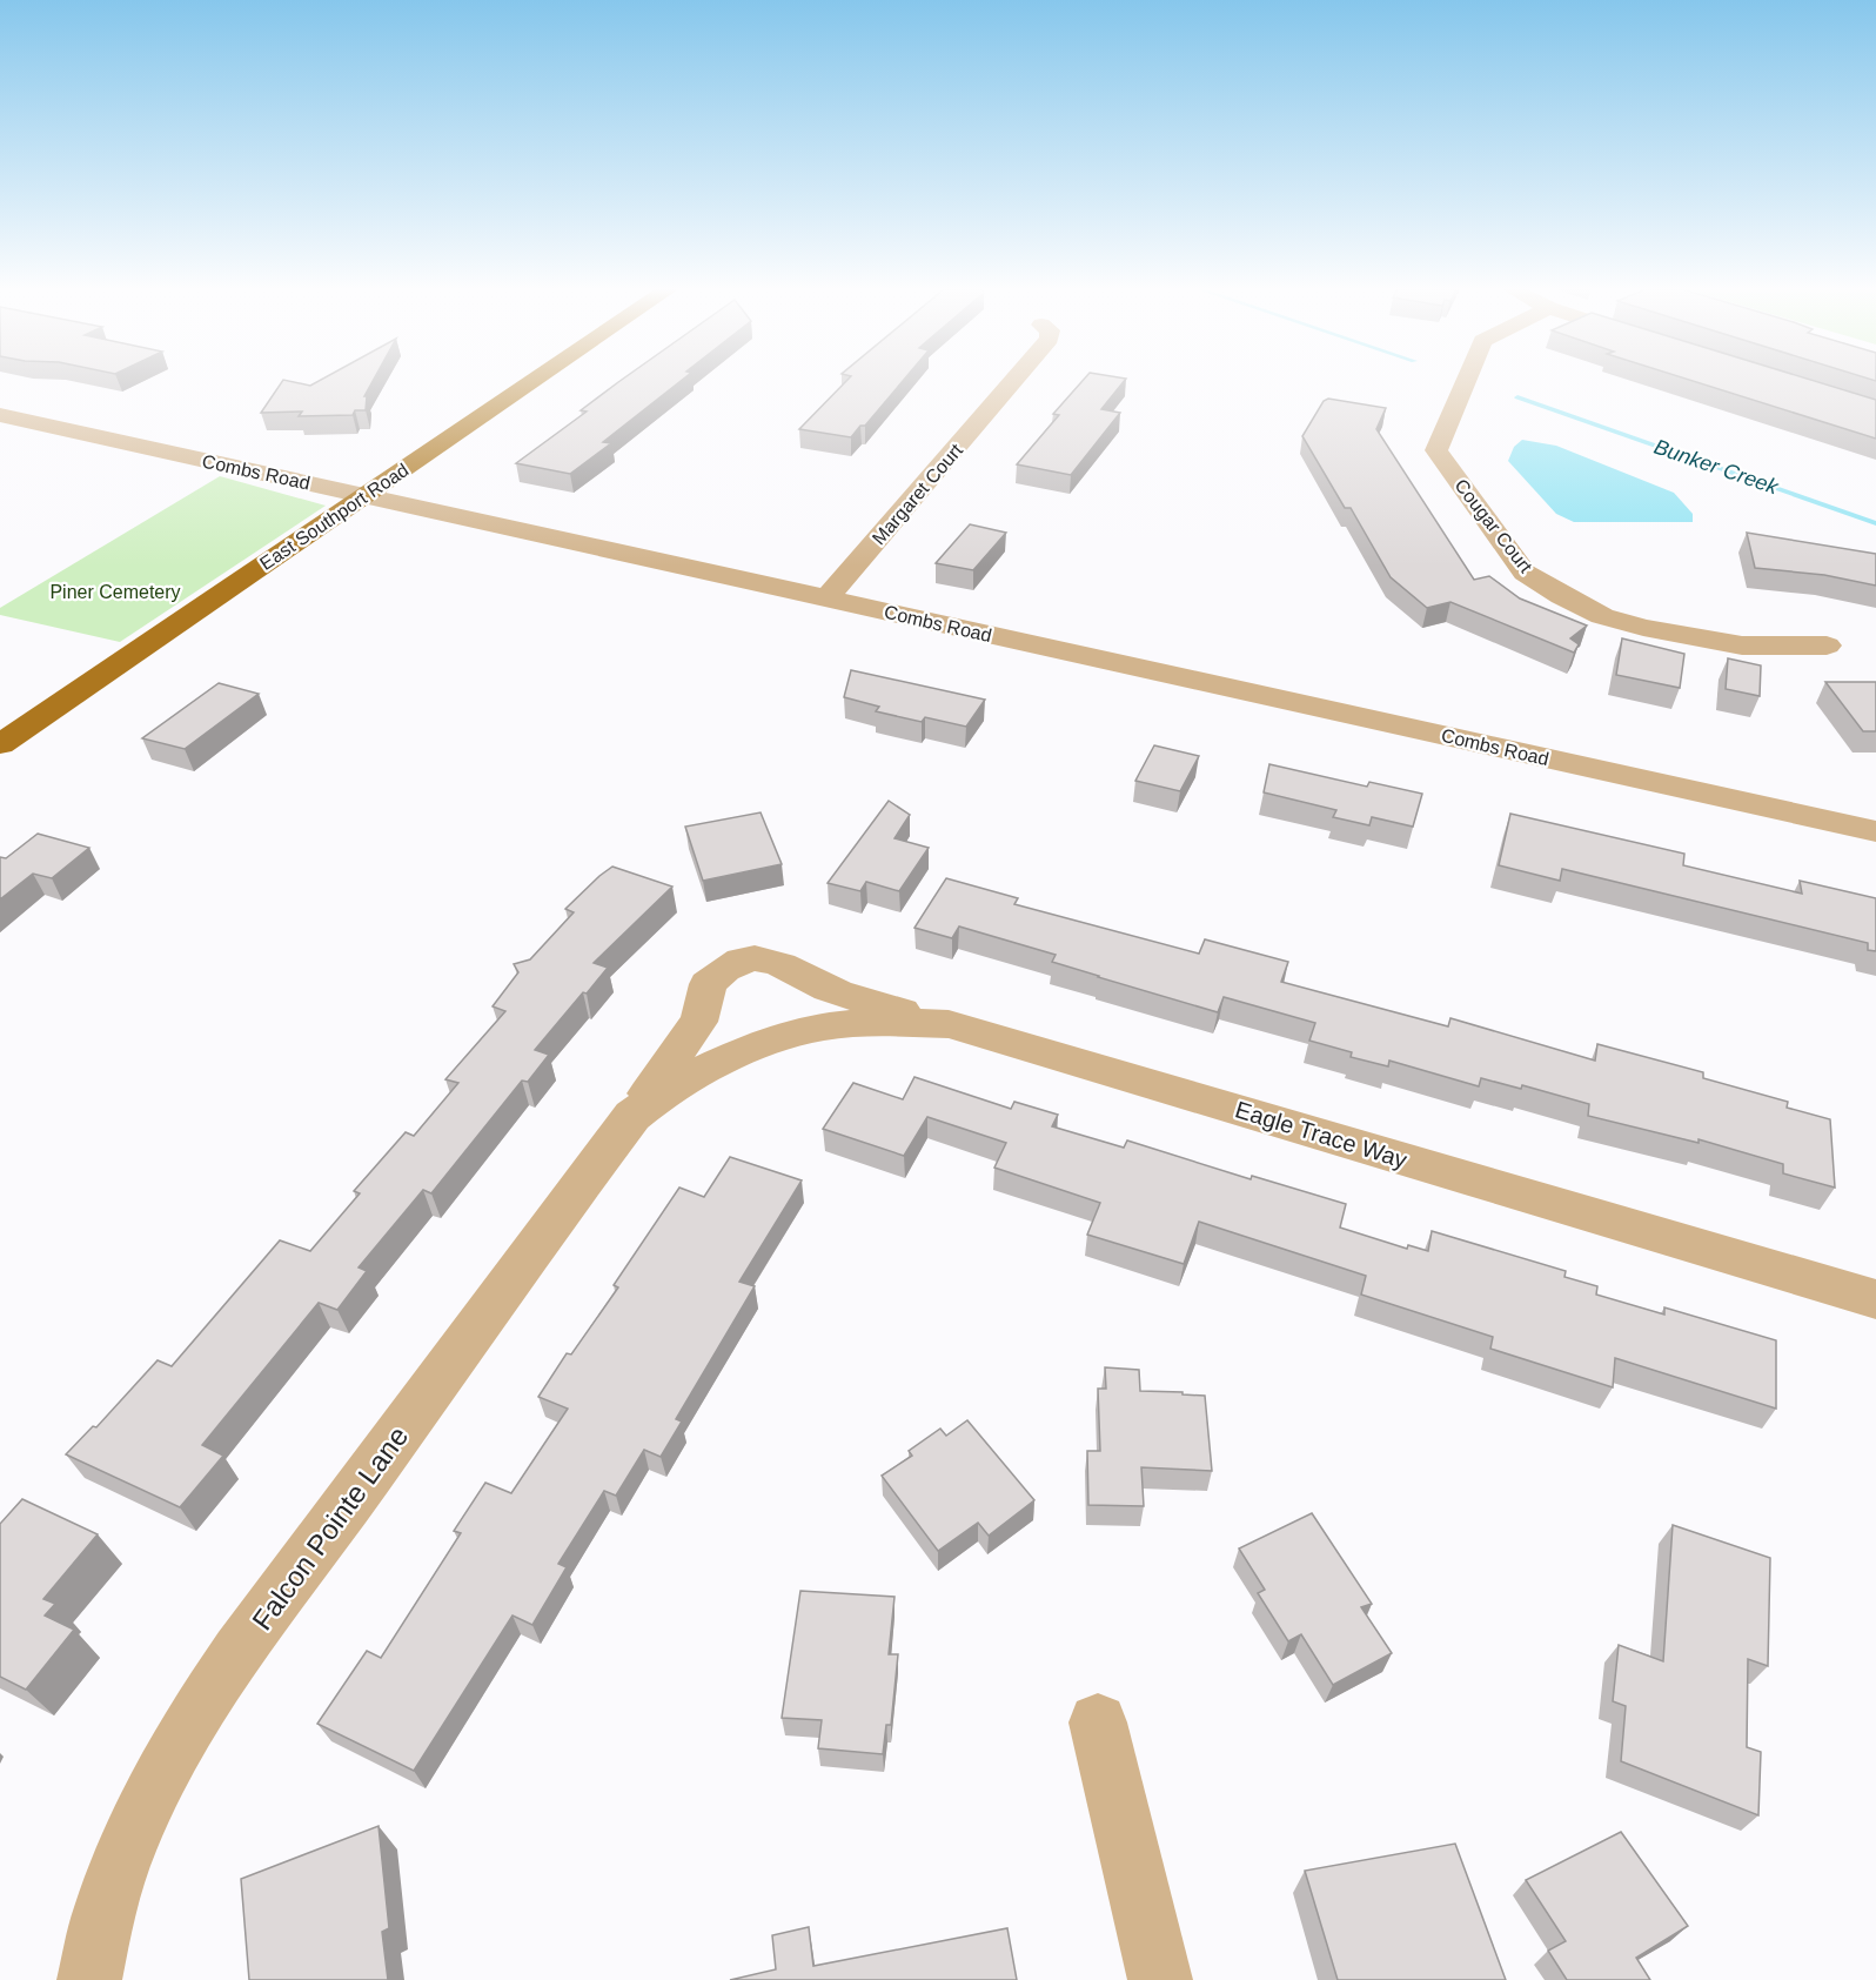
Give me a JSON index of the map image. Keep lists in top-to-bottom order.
{
  "streets": {
    "main road": ["East Southport Road"],
    "street": [
      "Combs Road",
      "Margaret Court",
      "Cougar Court",
      "Eagle Trace Way",
      "Falcon Pointe Lane"
    ]
  },
  "crossings": [
    ["Combs Road", "Margaret Court"],
    ["Combs Road", "East Southport Road"],
    ["Eagle Trace Way", "Falcon Pointe Lane"]
  ],
  "water": ["Bunker Creek"],
  "parks": ["Piner Cemetery"]
}
